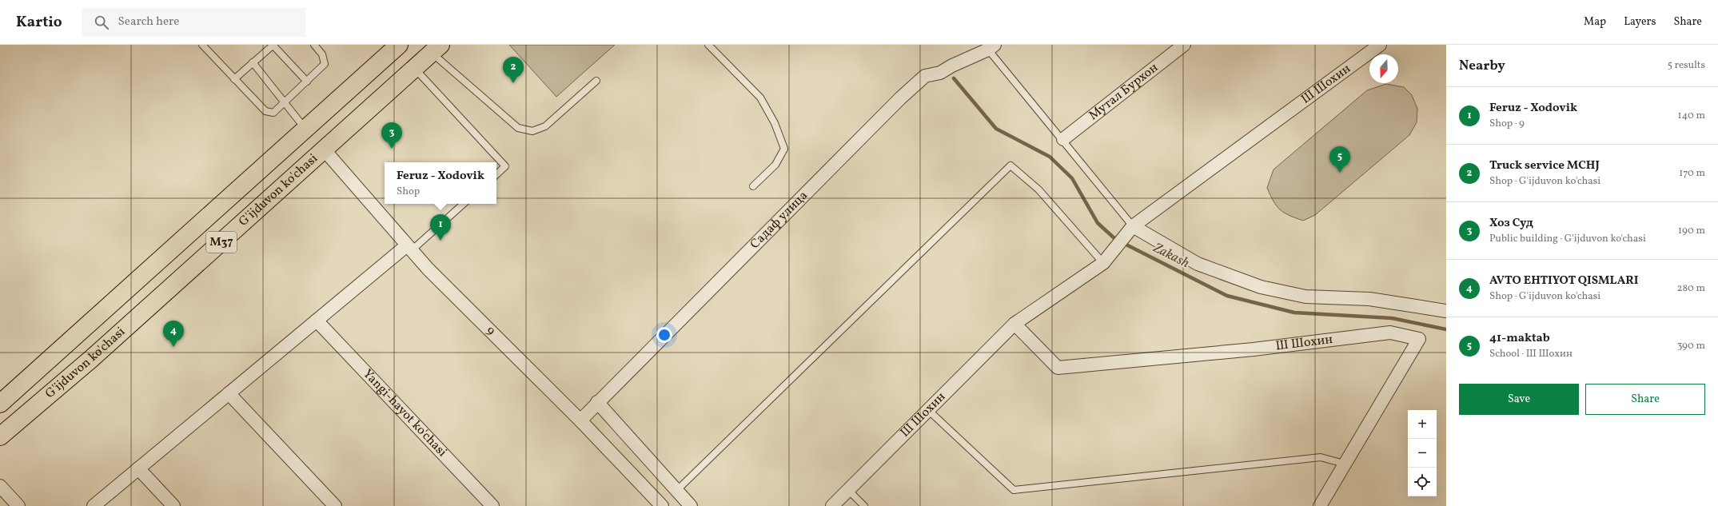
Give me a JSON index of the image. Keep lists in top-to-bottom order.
{
  "streets": {
    "main road": ["G'ijduvon ko'chasi", "M37"],
    "street": [
      "Ш Шохин",
      "Мутал Бурхон",
      "Садаф улица",
      "9",
      "Yangi-hayot ko'chasi"
    ]
  },
  "crossings": [
    ["G'ijduvon ko'chasi", "9"],
    ["Садаф улица", "9"]
  ],
  "water": ["Zakash"],
  "north": "bottom",
  "page": {
    "header": "Kartio",
    "search": "Search here",
    "nav": ["Map", "Layers", "Share"],
    "heading": ["Nearby", "5 results"],
    "pins": [
      "2",
      "3",
      "5",
      "1",
      "4"
    ],
    "list": [
      {
        "mark": "1",
        "name": "Feruz - Xodovik",
        "note": "Shop · 9",
        "value": "140 m"
      },
      {
        "mark": "2",
        "name": "Truck service MCHJ",
        "note": "Shop · G'ijduvon ko'chasi",
        "value": "170 m"
      },
      {
        "mark": "3",
        "name": "Хоз Суд",
        "note": "Public building · G'ijduvon ko'chasi",
        "value": "190 m"
      },
      {
        "mark": "4",
        "name": "AVTO EHTIYOT QISMLARI",
        "note": "Shop · G'ijduvon ko'chasi",
        "value": "280 m"
      },
      {
        "mark": "5",
        "name": "41-maktab",
        "note": "School · Ш Шохин",
        "value": "390 m"
      }
    ],
    "popup": ["Feruz - Xodovik", "Shop"],
    "buttons": ["Save", "Share"],
    "map_buttons": ["+", "−"]
  }
}
